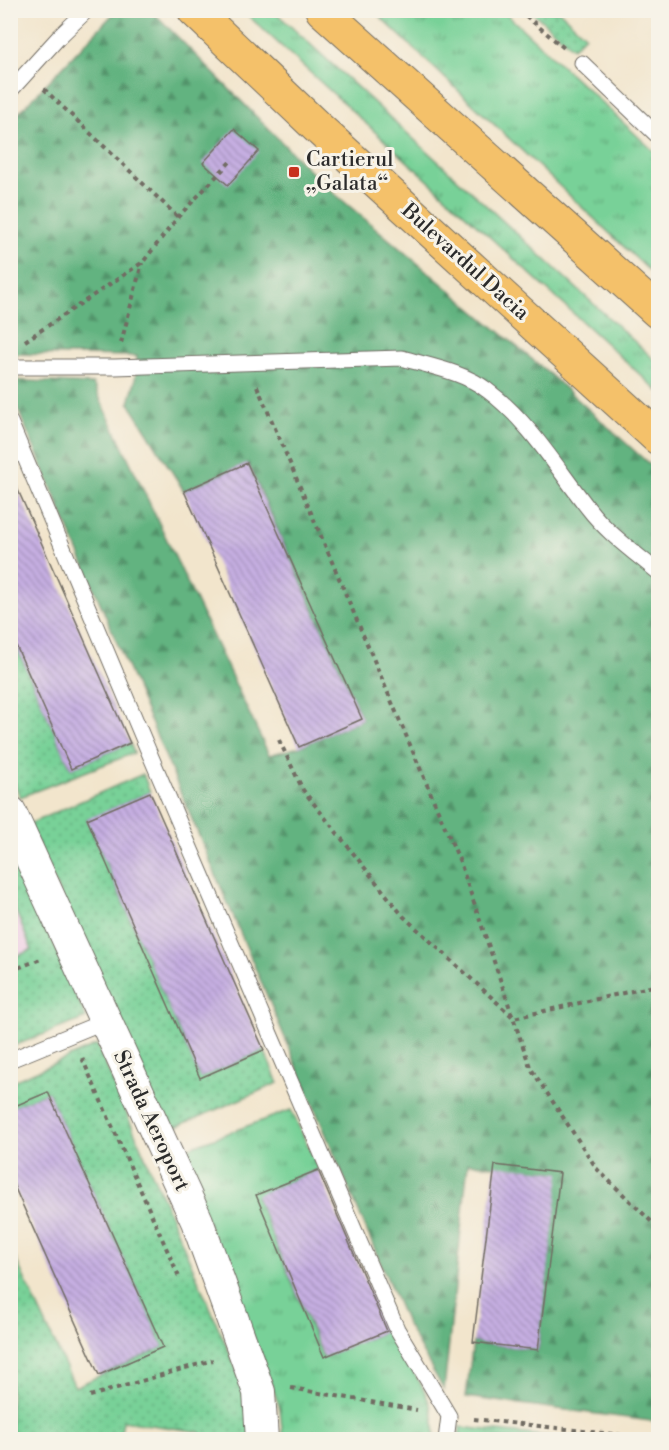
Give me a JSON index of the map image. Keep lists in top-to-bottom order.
{
  "streets": {
    "main road": ["Bulevardul Dacia"],
    "street": ["Strada Aeroport"]
  },
  "places": {
    "transit": ["Cartierul „Galata“"]
  }
}
